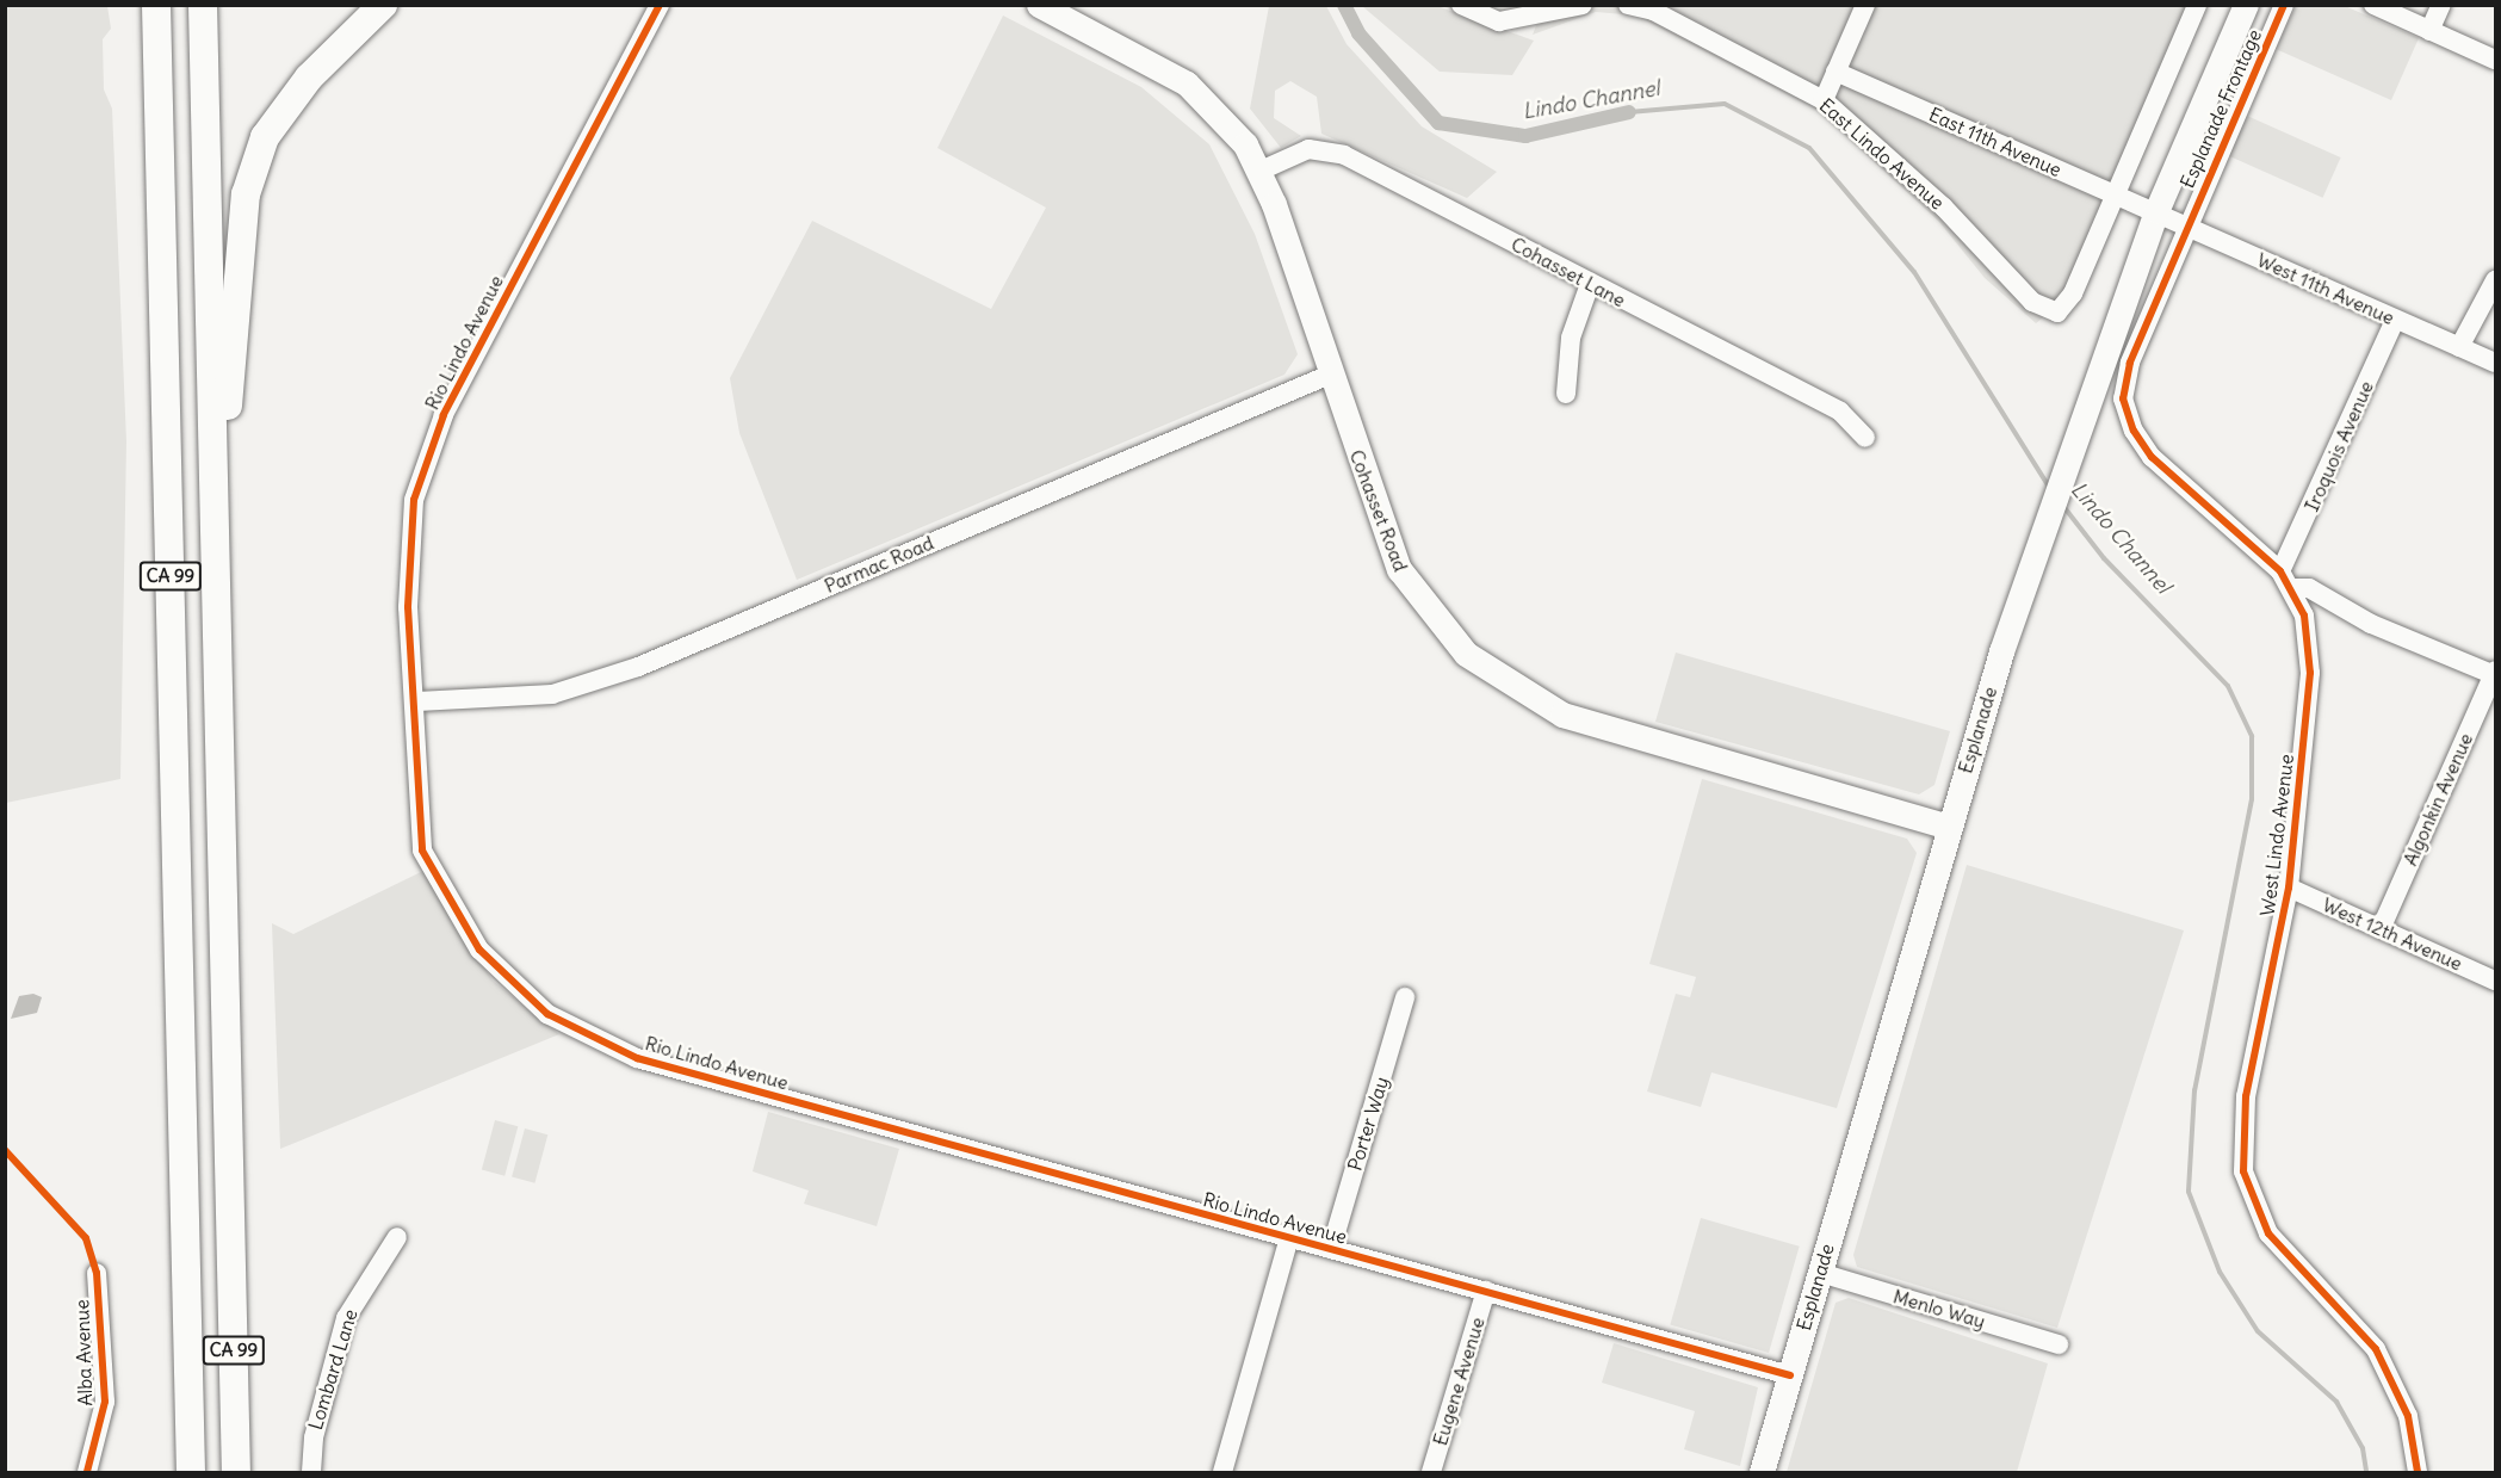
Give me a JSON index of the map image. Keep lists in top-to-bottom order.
{
  "streets": {
    "highway": ["CA 99"],
    "main road": ["Cohasset Road", "Esplanade"],
    "street": [
      "Esplanade Frontage",
      "East 11th Avenue",
      "East Lindo Avenue",
      "Cohasset Lane",
      "West 11th Avenue",
      "Rio Lindo Avenue",
      "Iroquois Avenue",
      "Parmac Road",
      "Algonkin Avenue",
      "West Lindo Avenue",
      "West 12th Avenue",
      "Porter Way",
      "Menlo Way",
      "Alba Avenue",
      "Lombard Lane",
      "Eugene Avenue"
    ]
  },
  "crossings": [
    ["Esplanade Frontage", "West 11th Avenue"],
    ["Esplanade Frontage", "West Lindo Avenue"],
    ["East 11th Avenue", "East Lindo Avenue"],
    ["East 11th Avenue", "West 11th Avenue"],
    ["East 11th Avenue", "Esplanade"],
    ["Cohasset Lane", "Cohasset Road"],
    ["West 11th Avenue", "Iroquois Avenue"],
    ["West 11th Avenue", "Esplanade"],
    ["West 11th Avenue", "West Lindo Avenue"],
    ["Rio Lindo Avenue", "Parmac Road"],
    ["Rio Lindo Avenue", "Esplanade"],
    ["Rio Lindo Avenue", "Porter Way"],
    ["Rio Lindo Avenue", "Eugene Avenue"],
    ["Iroquois Avenue", "West Lindo Avenue"],
    ["Cohasset Road", "Parmac Road"],
    ["Cohasset Road", "Esplanade"],
    ["Esplanade", "Menlo Way"],
    ["Algonkin Avenue", "West 12th Avenue"],
    ["West Lindo Avenue", "West 12th Avenue"]
  ],
  "water": ["Lindo Channel"]
}
